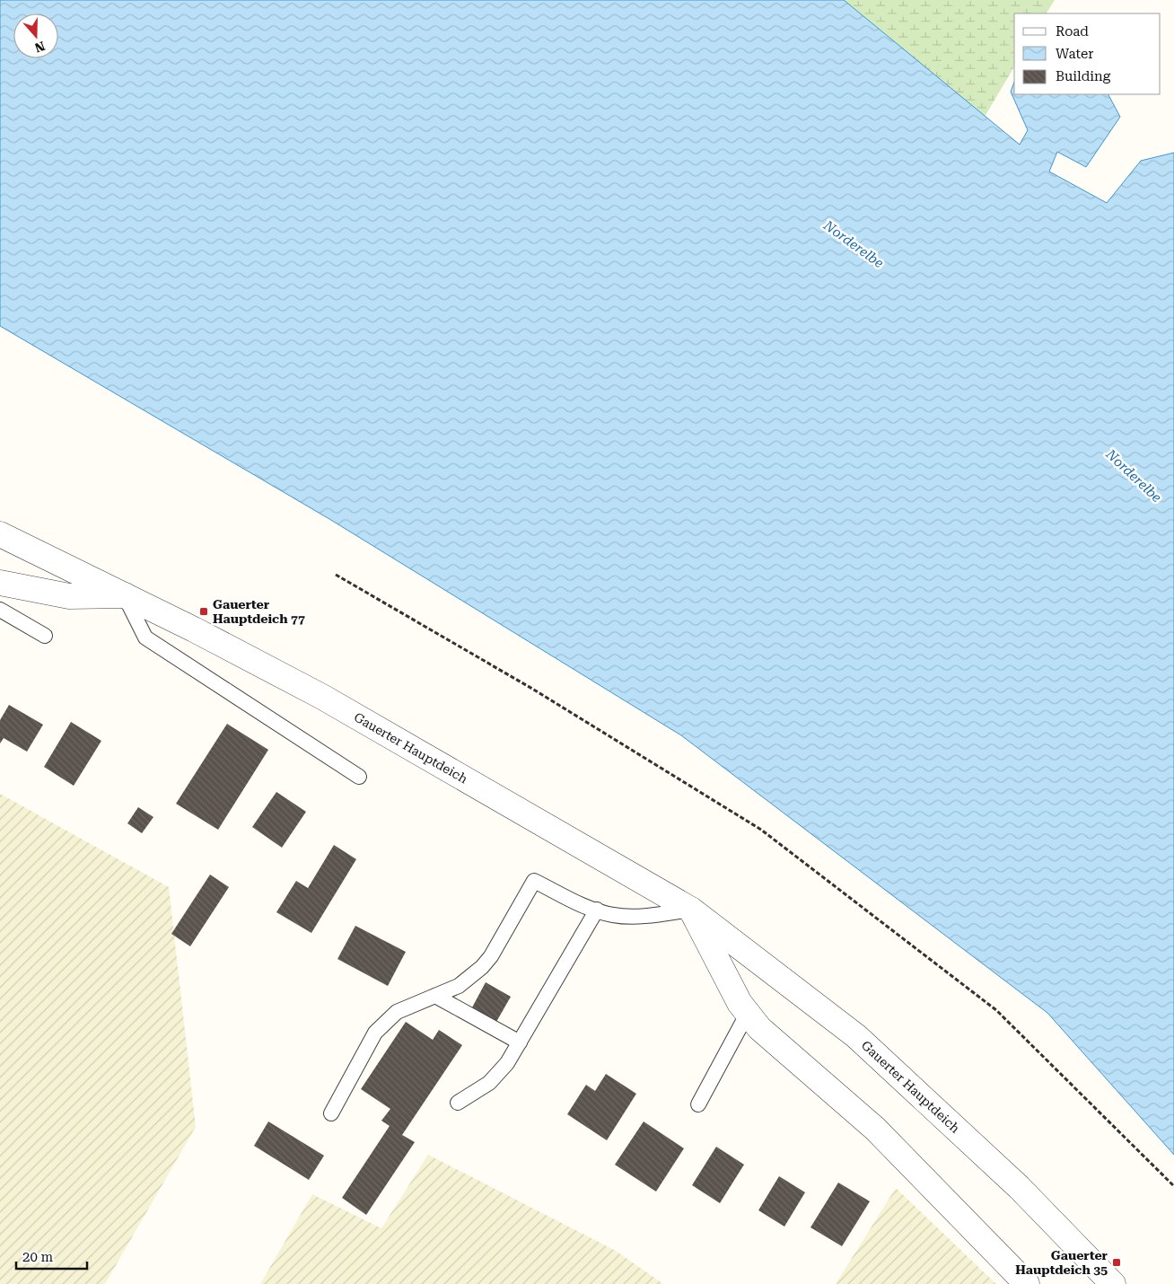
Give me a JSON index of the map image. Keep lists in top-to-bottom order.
{
  "streets": {
    "street": ["Gauerter Hauptdeich"]
  },
  "water": ["Norderelbe"],
  "places": {
    "transit": ["Gauerter Hauptdeich 77", "Gauerter Hauptdeich 35"]
  },
  "legend": ["Road", "Water", "Building"],
  "scale_bar": "20 m",
  "north": "bottom"
}
